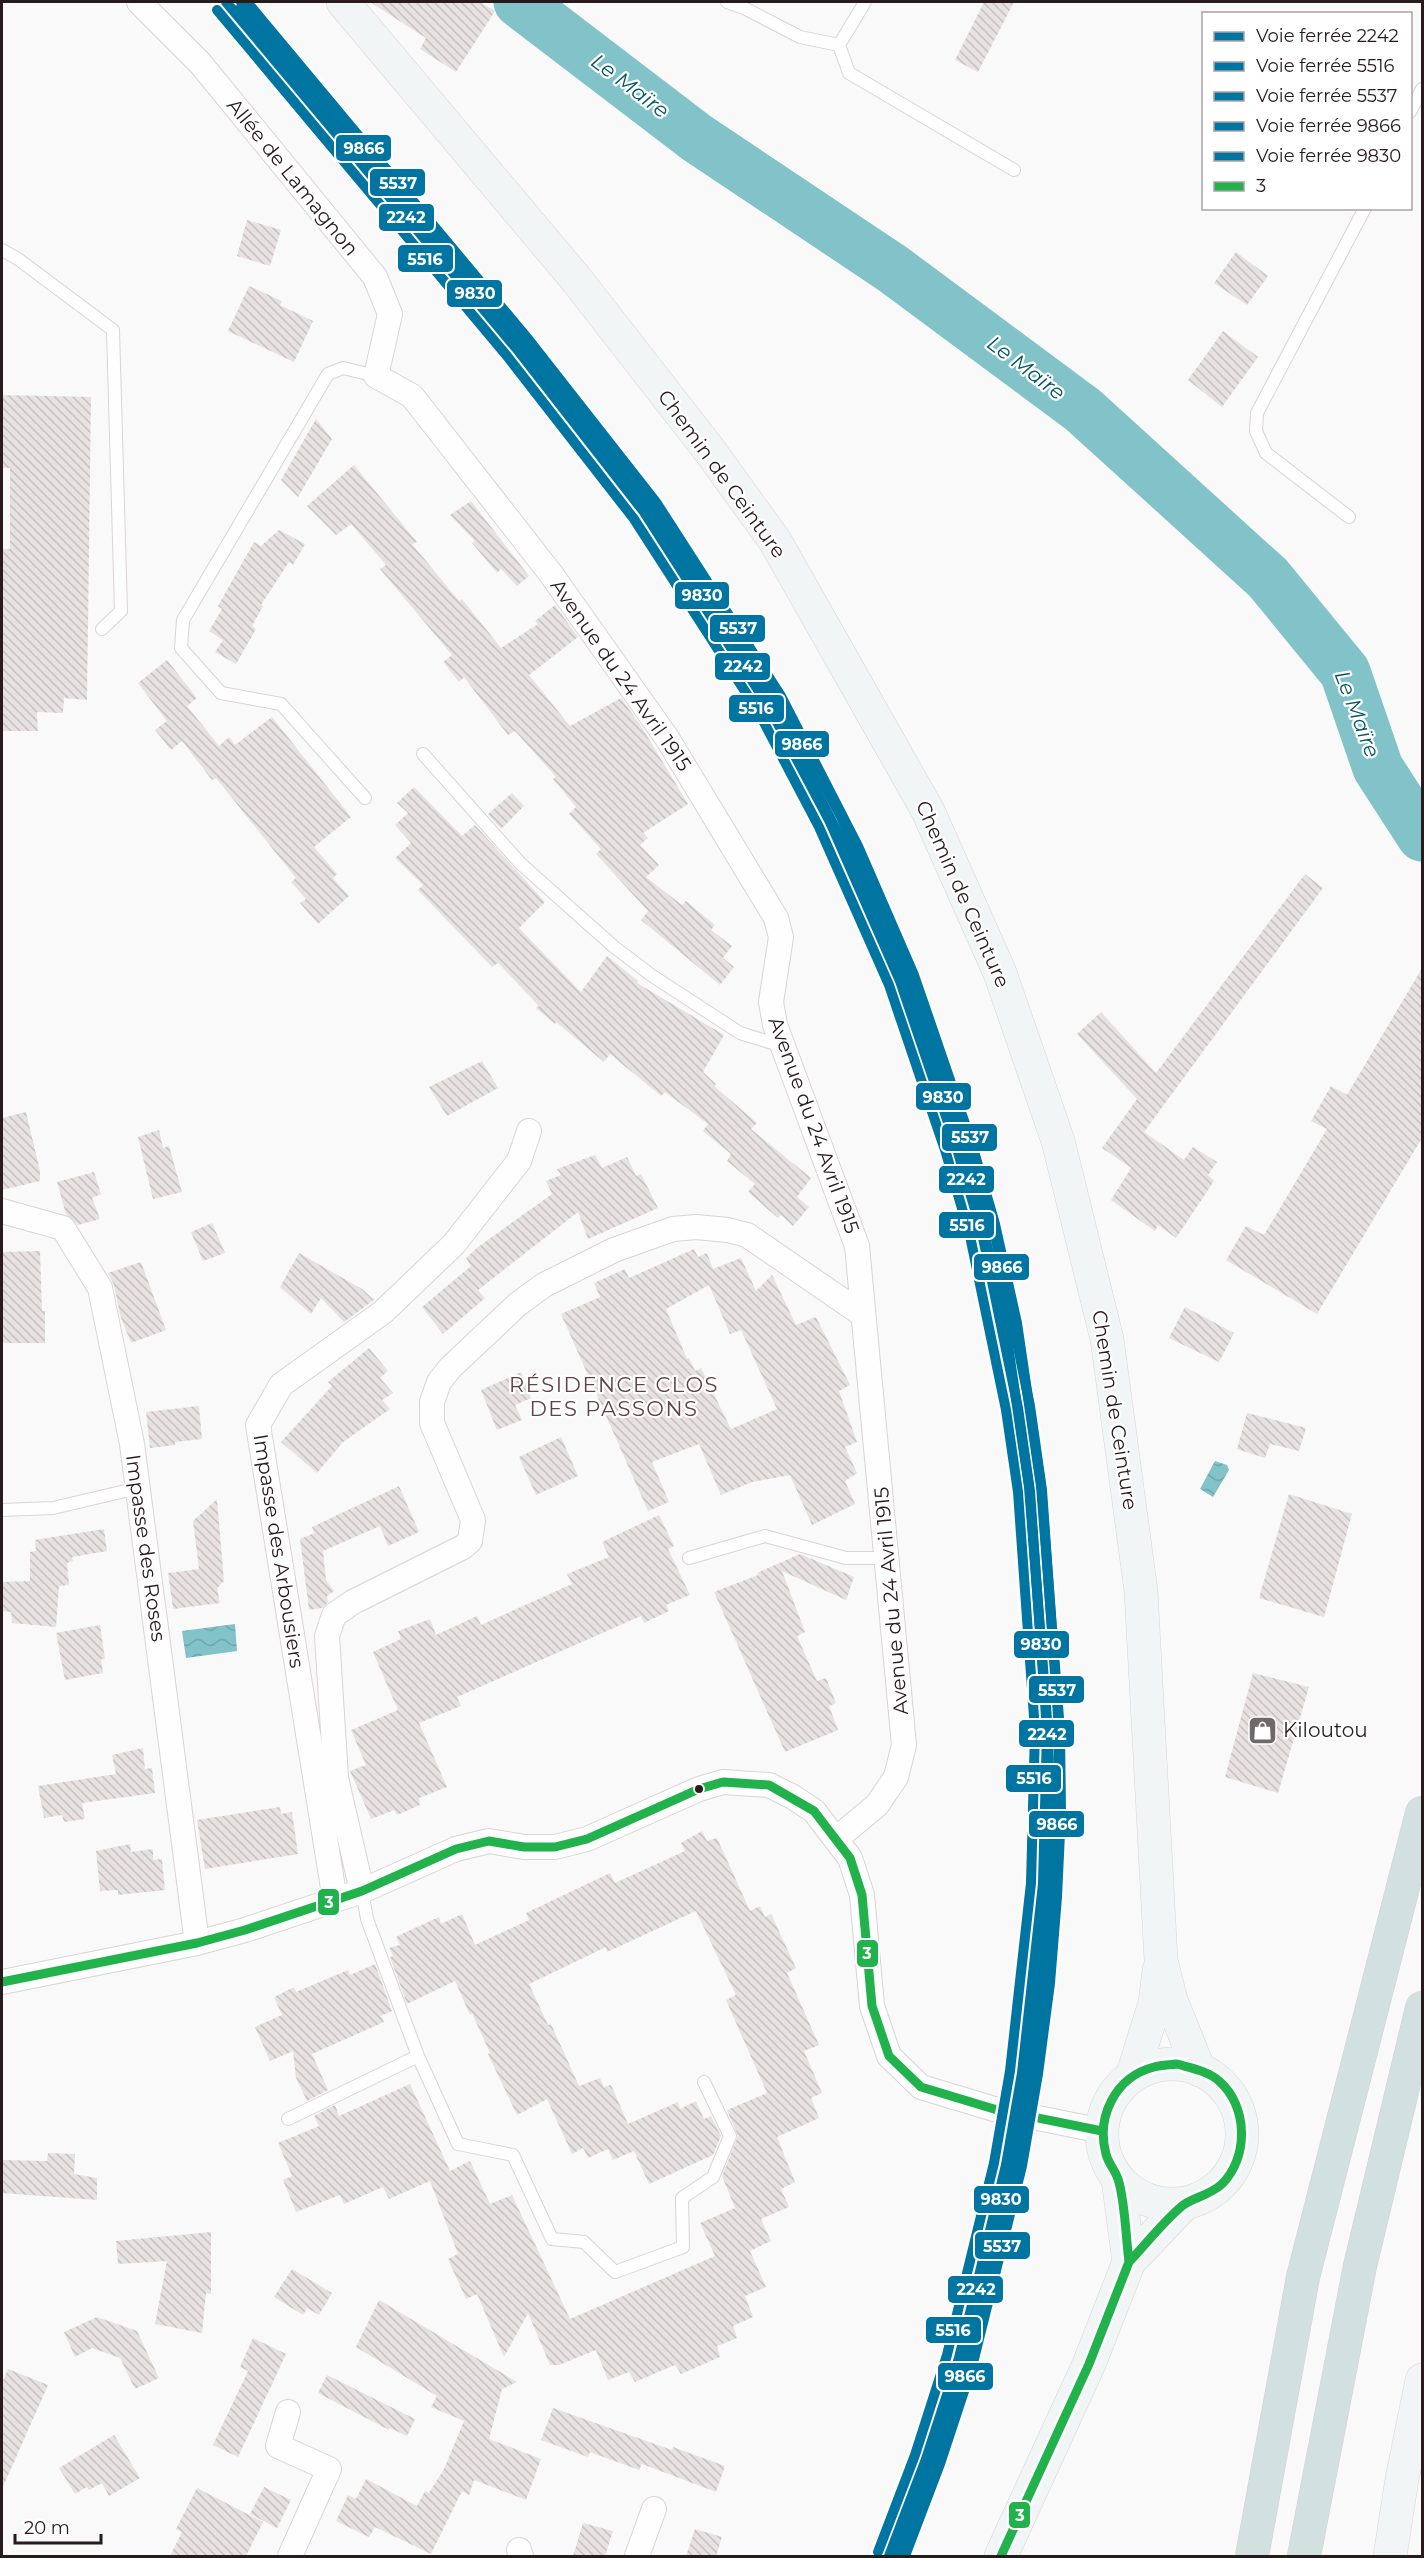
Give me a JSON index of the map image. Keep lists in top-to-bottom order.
{
  "streets": {
    "main road": ["Chemin de Ceinture"],
    "street": [
      "Allée de Lamagnon",
      "Avenue du 24 Avril 1915",
      "Impasse des Roses",
      "Impasse des Arbousiers"
    ]
  },
  "crossings": [
    ["Allée de Lamagnon", "Avenue du 24 Avril 1915"]
  ],
  "districts": ["RÉSIDENCE CLOS DES PASSONS"],
  "water": ["Le Maïre"],
  "places": {
    "shop": ["Kiloutou"]
  },
  "lines": [
    "rail line 2242",
    "rail line 5537",
    "rail line 9866",
    "rail line 5516",
    "rail line 9830",
    "transit line 3"
  ],
  "legend": [
    "Voie ferrée 2242",
    "Voie ferrée 5516",
    "Voie ferrée 5537",
    "Voie ferrée 9866",
    "Voie ferrée 9830",
    "3"
  ],
  "scale_bar": "20 m"
}
